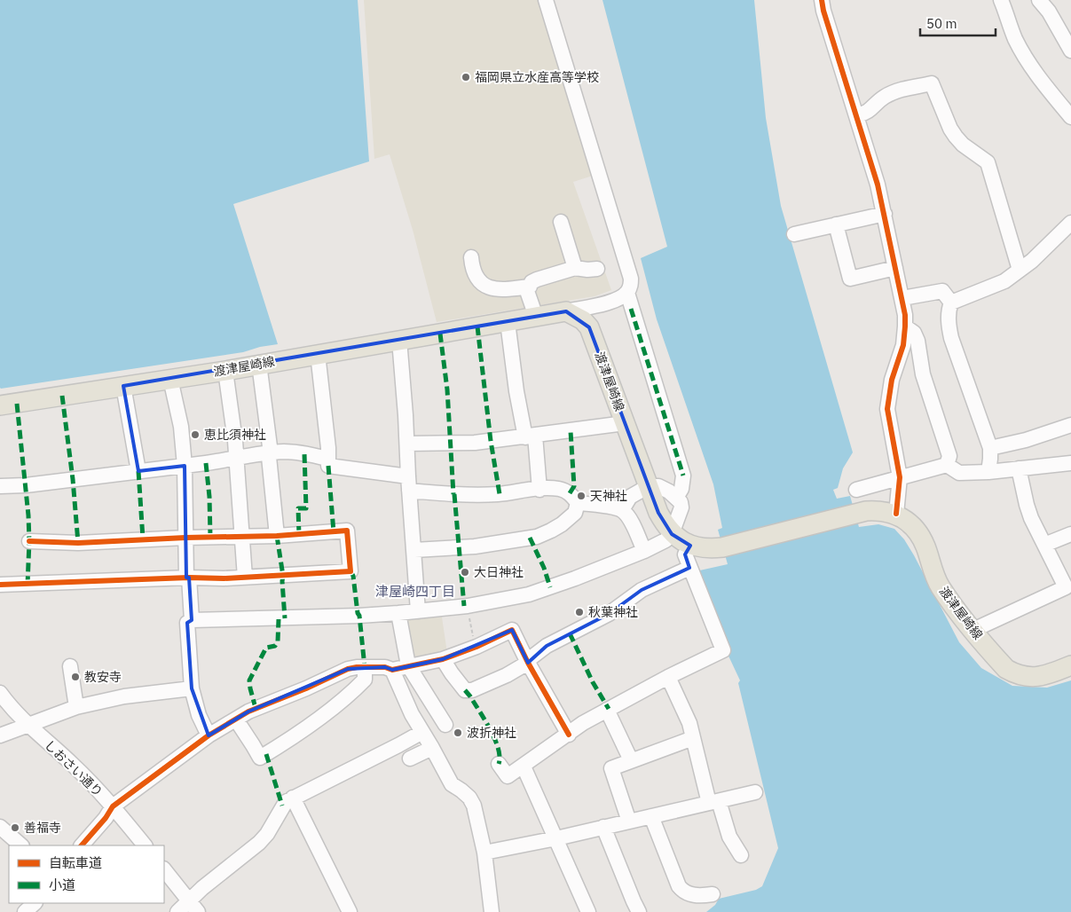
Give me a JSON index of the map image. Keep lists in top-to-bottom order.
{
  "streets": {
    "main road": ["渡津屋崎線"],
    "street": ["しおさい通り"]
  },
  "districts": ["津屋崎四丁目"],
  "places": [
    "福岡県立水産高等学校",
    "恵比須神社",
    "天神社",
    "大日神社",
    "秋葉神社",
    "教安寺",
    "波折神社",
    "善福寺"
  ],
  "legend": ["自転車道", "小道"],
  "scale_bar": "50 m"
}
